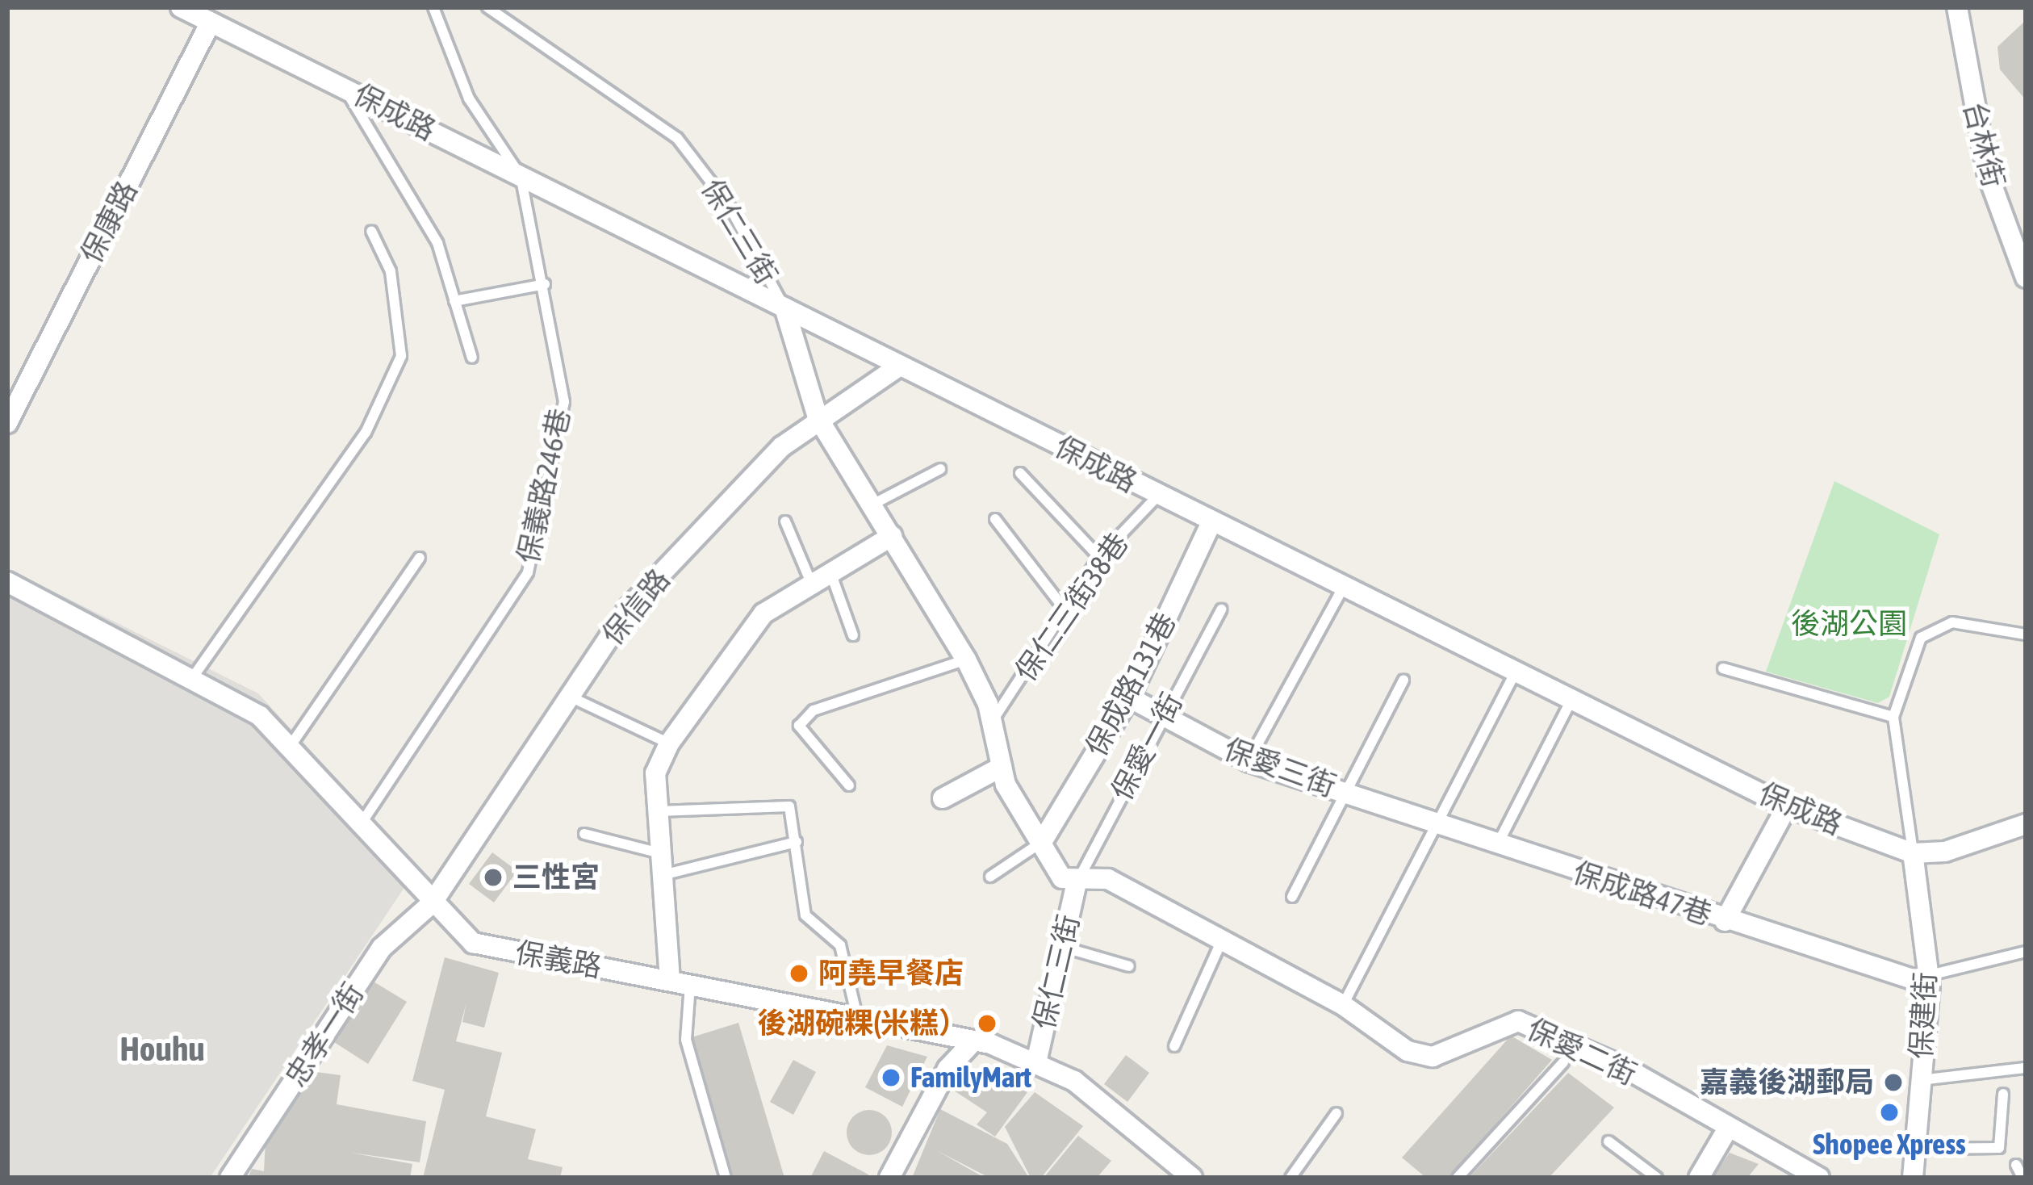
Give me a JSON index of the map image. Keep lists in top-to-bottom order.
{
  "streets": {
    "street": [
      "保成路",
      "台林街",
      "保康路",
      "保仁三街",
      "保信路",
      "保成路131巷",
      "保愛三街",
      "保成路47巷",
      "保義路",
      "保建街",
      "忠孝一街",
      "保愛二街"
    ],
    "lane": ["保義路246巷", "保仁三街38巷", "保愛一街"]
  },
  "crossings": [
    ["保成路", "保康路"],
    ["保成路", "保仁三街"],
    ["保成路", "保義路246巷"],
    ["保成路", "保信路"],
    ["保成路", "保仁三街38巷"],
    ["保成路", "保成路131巷"],
    ["保成路", "保成路47巷"],
    ["保成路", "保建街"],
    ["保仁三街", "保信路"],
    ["保仁三街", "保仁三街38巷"],
    ["保仁三街", "保成路131巷"],
    ["保仁三街", "保愛一街"],
    ["保仁三街", "保義路"],
    ["保仁三街", "保愛二街"],
    ["保義路246巷", "保義路"],
    ["保信路", "保義路"],
    ["保信路", "忠孝一街"],
    ["保成路131巷", "保愛三街"],
    ["保愛一街", "保愛三街"],
    ["保愛一街", "保愛二街"],
    ["保愛三街", "保成路47巷"],
    ["保義路", "忠孝一街"]
  ],
  "districts": ["Houhu"],
  "parks": ["後湖公園"],
  "places": [
    "三性宮",
    "阿堯早餐店",
    "後湖碗粿(米糕）",
    "FamilyMart",
    "嘉義後湖郵局",
    "Shopee Xpress"
  ]
}
